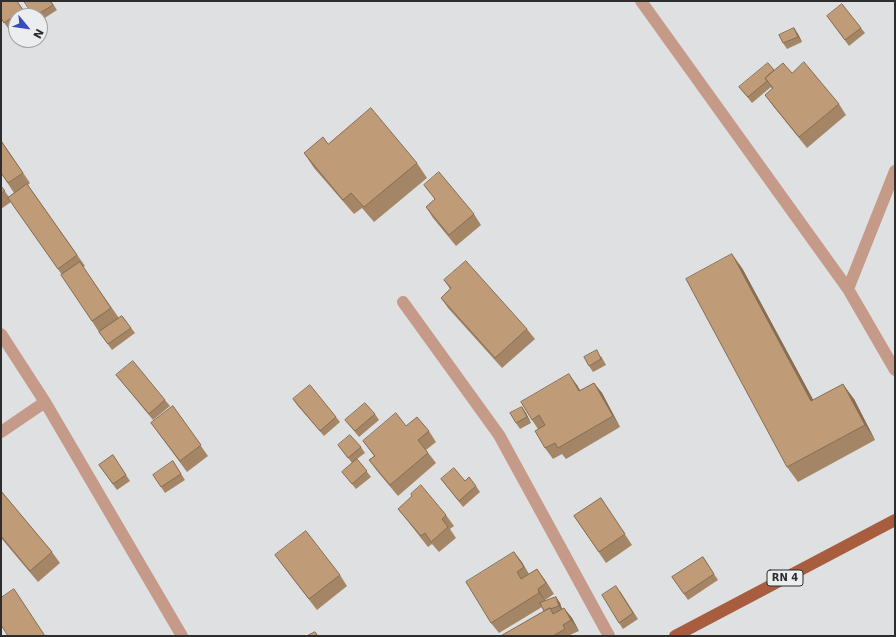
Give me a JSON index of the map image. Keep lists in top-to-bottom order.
{
  "streets": {
    "main road": ["RN 4"]
  },
  "north": "bottom right"
}
